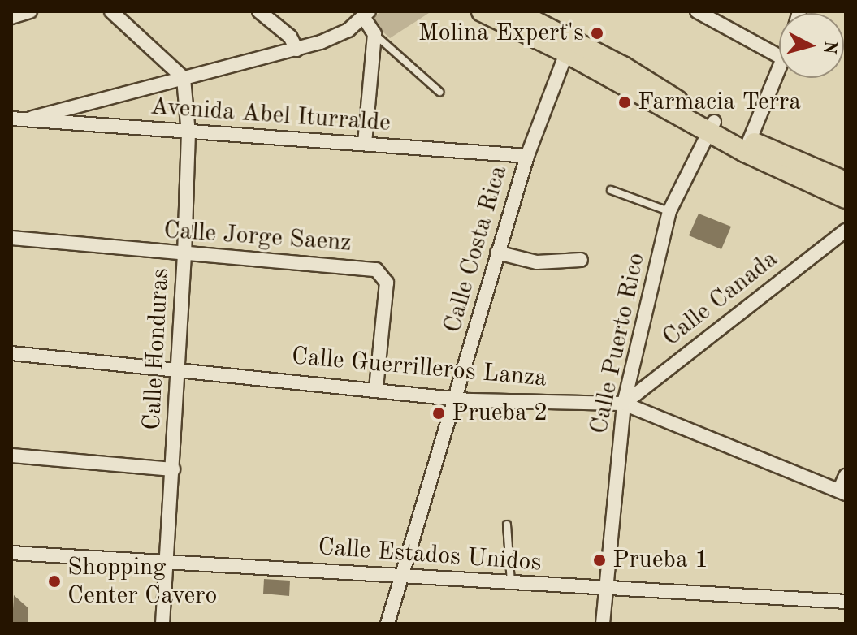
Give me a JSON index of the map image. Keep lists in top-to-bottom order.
{
  "streets": {
    "street": [
      "Avenida Abel Iturralde",
      "Calle Jorge Saenz",
      "Calle Costa Rica",
      "Calle Canada",
      "Calle Puerto Rico",
      "Calle Honduras",
      "Calle Guerrilleros Lanza",
      "Calle Estados Unidos"
    ]
  },
  "crossings": [
    ["Avenida Abel Iturralde", "Calle Costa Rica"],
    ["Avenida Abel Iturralde", "Calle Honduras"],
    ["Calle Jorge Saenz", "Calle Honduras"],
    ["Calle Jorge Saenz", "Calle Guerrilleros Lanza"],
    ["Calle Costa Rica", "Calle Guerrilleros Lanza"],
    ["Calle Costa Rica", "Calle Estados Unidos"],
    ["Calle Canada", "Calle Puerto Rico"],
    ["Calle Canada", "Calle Guerrilleros Lanza"],
    ["Calle Puerto Rico", "Calle Guerrilleros Lanza"],
    ["Calle Puerto Rico", "Calle Estados Unidos"],
    ["Calle Honduras", "Calle Guerrilleros Lanza"],
    ["Calle Honduras", "Calle Estados Unidos"]
  ],
  "places": [
    "Molina Expert's",
    "Farmacia Terra",
    "Prueba 2",
    "Prueba 1",
    "Shopping Center Cavero"
  ],
  "north": "right"
}
